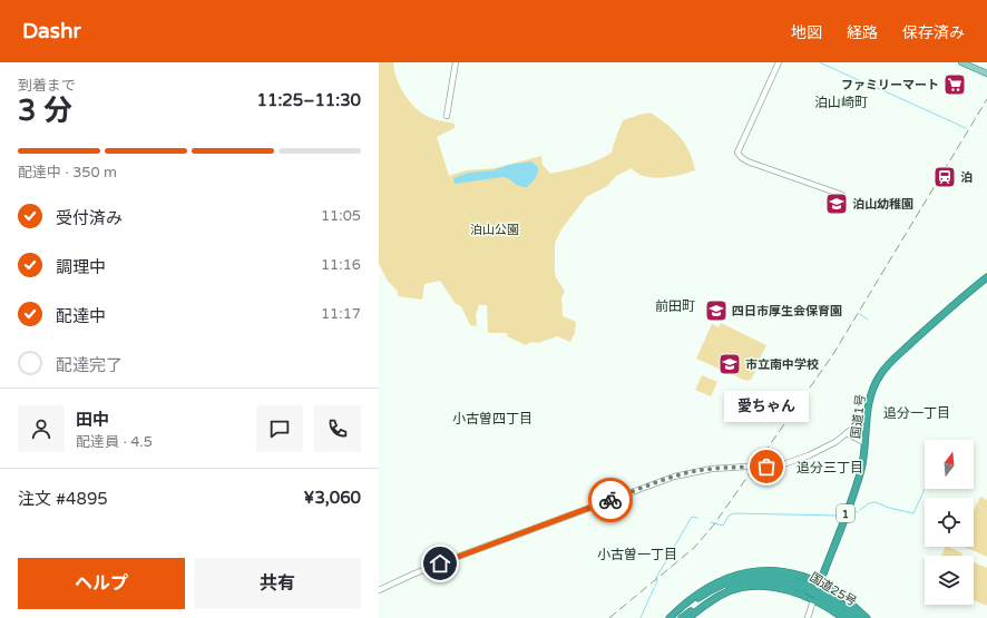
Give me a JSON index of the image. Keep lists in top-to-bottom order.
{
  "streets": {
    "highway": ["国道1号", "1", "国道25号"]
  },
  "crossings": [
    ["国道1号", "国道25号"]
  ],
  "districts": [
    "泊山崎町",
    "前田町",
    "追分一丁目",
    "小古曽四丁目",
    "追分三丁目",
    "小古曽一丁目"
  ],
  "parks": ["泊山公園"],
  "places": {
    "supermarket": ["ファミリーマート"],
    "station": ["泊"],
    "school or university": ["泊山幼稚園", "四日市厚生会保育園", "市立南中学校"],
    "other": ["愛ちゃん"]
  },
  "north": "top",
  "page": {
    "header": "Dashr",
    "nav": ["地図", "経路", "保存済み"],
    "heading": ["3 分", "到着まで", "11:25–11:30"],
    "panel": [
      "田中",
      "配達員 · 4.5",
      "注文 #4895",
      "¥3,060"
    ],
    "bar": "配達中 · 350 m",
    "list": [
      ["受付済み", "11:05"],
      ["調理中", "11:16"],
      ["配達中", "11:17"],
      "配達完了"
    ],
    "bubble": "愛ちゃん",
    "buttons": ["ヘルプ", "共有"]
  }
}
